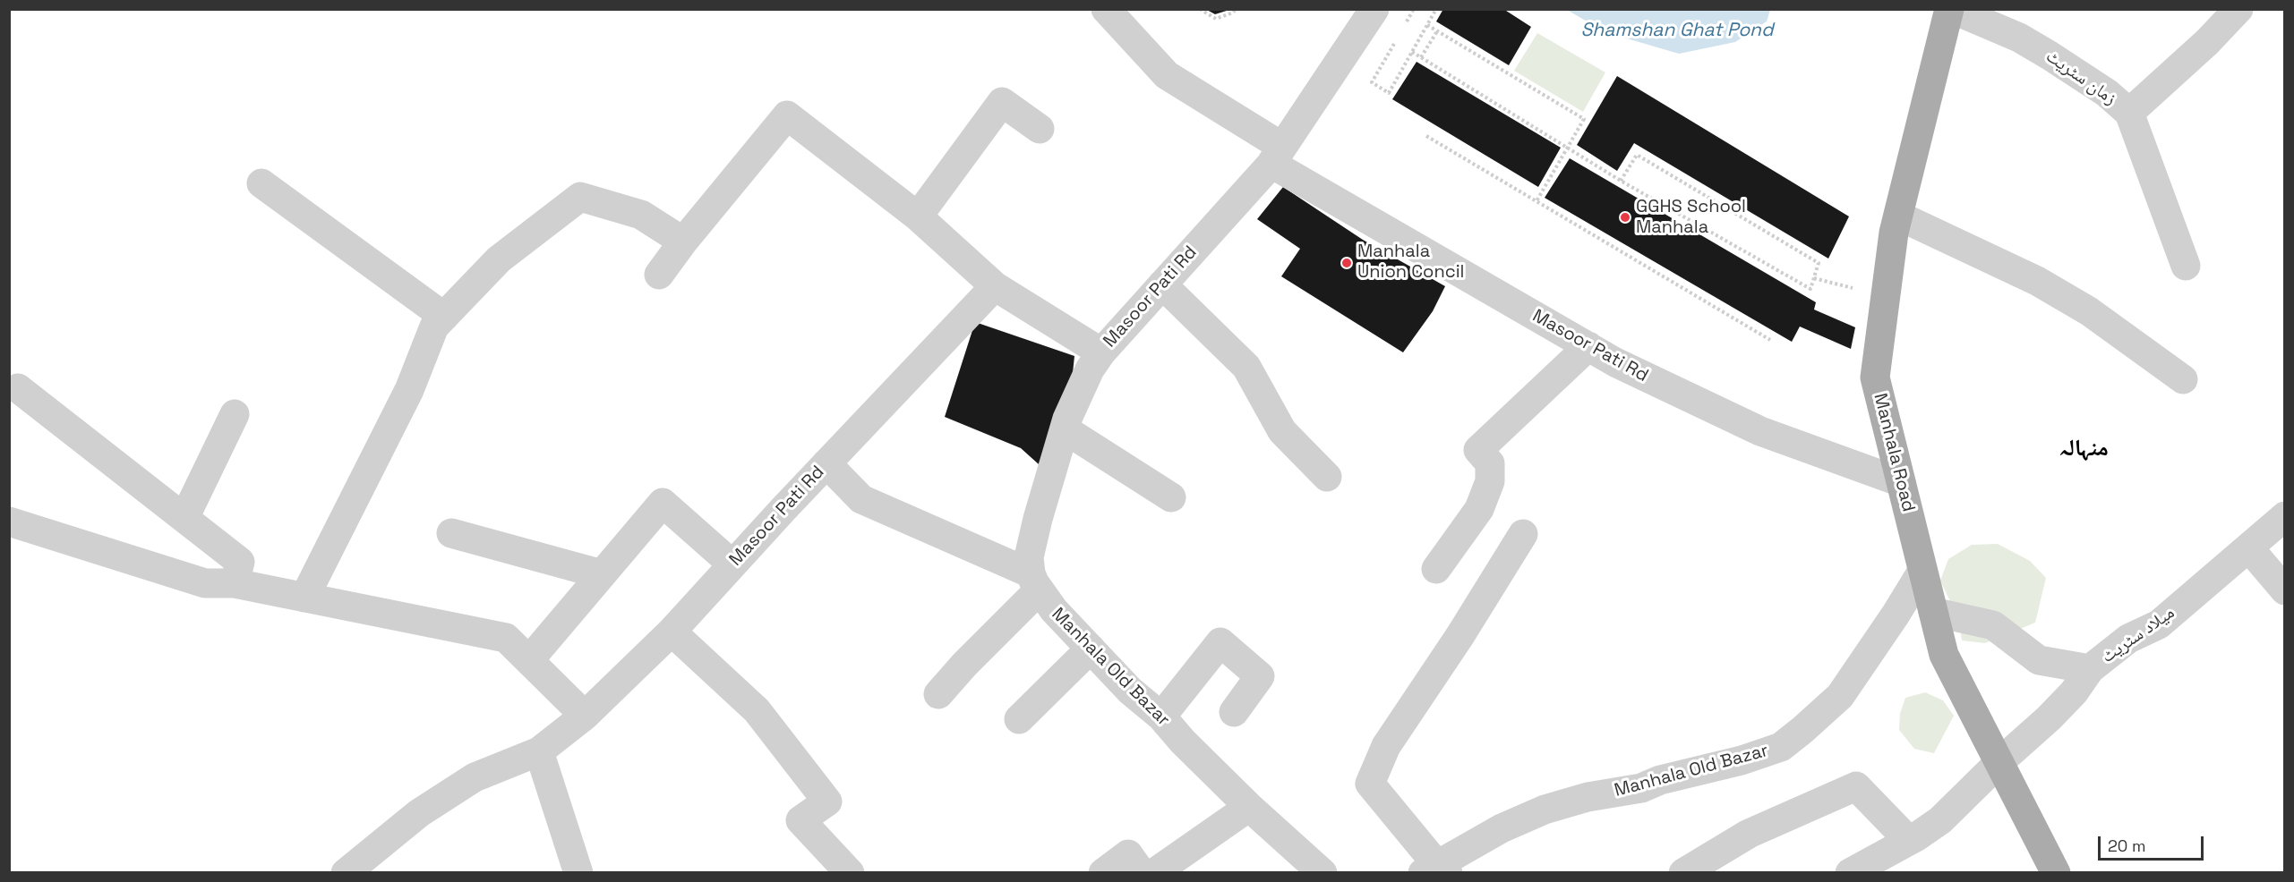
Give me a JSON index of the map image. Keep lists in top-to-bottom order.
{
  "streets": {
    "main road": ["Manhala Road"],
    "street": [
      "زمان سٹریٹ",
      "Masoor Pati Rd",
      "میلاد سٹریٹ",
      "Manhala Old Bazar"
    ]
  },
  "crossings": [
    ["زمان سٹریٹ", "Manhala Road"],
    ["Masoor Pati Rd", "Manhala Road"],
    ["Manhala Road", "میلاد سٹریٹ"],
    ["Manhala Road", "Manhala Old Bazar"]
  ],
  "districts": ["منہالہ"],
  "water": ["Shamshan Ghat Pond"],
  "places": ["GGHS School Manhala", "Manhala Union Concil"],
  "scale_bar": "20 m"
}
